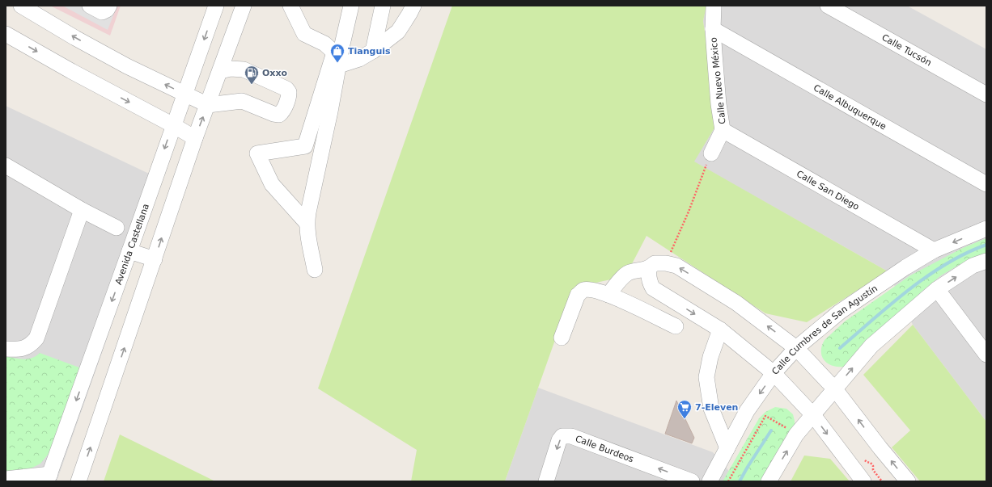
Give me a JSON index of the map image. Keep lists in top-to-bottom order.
{
  "streets": {
    "street": [
      "Calle Tucsón",
      "Calle Nuevo México",
      "Calle Albuquerque",
      "Calle San Diego",
      "Avenida Castellana",
      "Calle Cumbres de San Agustín",
      "Calle Burdeos"
    ]
  },
  "crossings": [
    ["Calle Nuevo México", "Calle Albuquerque"],
    ["Calle Nuevo México", "Calle San Diego"],
    ["Calle San Diego", "Calle Cumbres de San Agustín"]
  ],
  "places": {
    "shop": ["Tianguis"],
    "fuel station": ["Oxxo"],
    "supermarket": ["7-Eleven"]
  }
}
